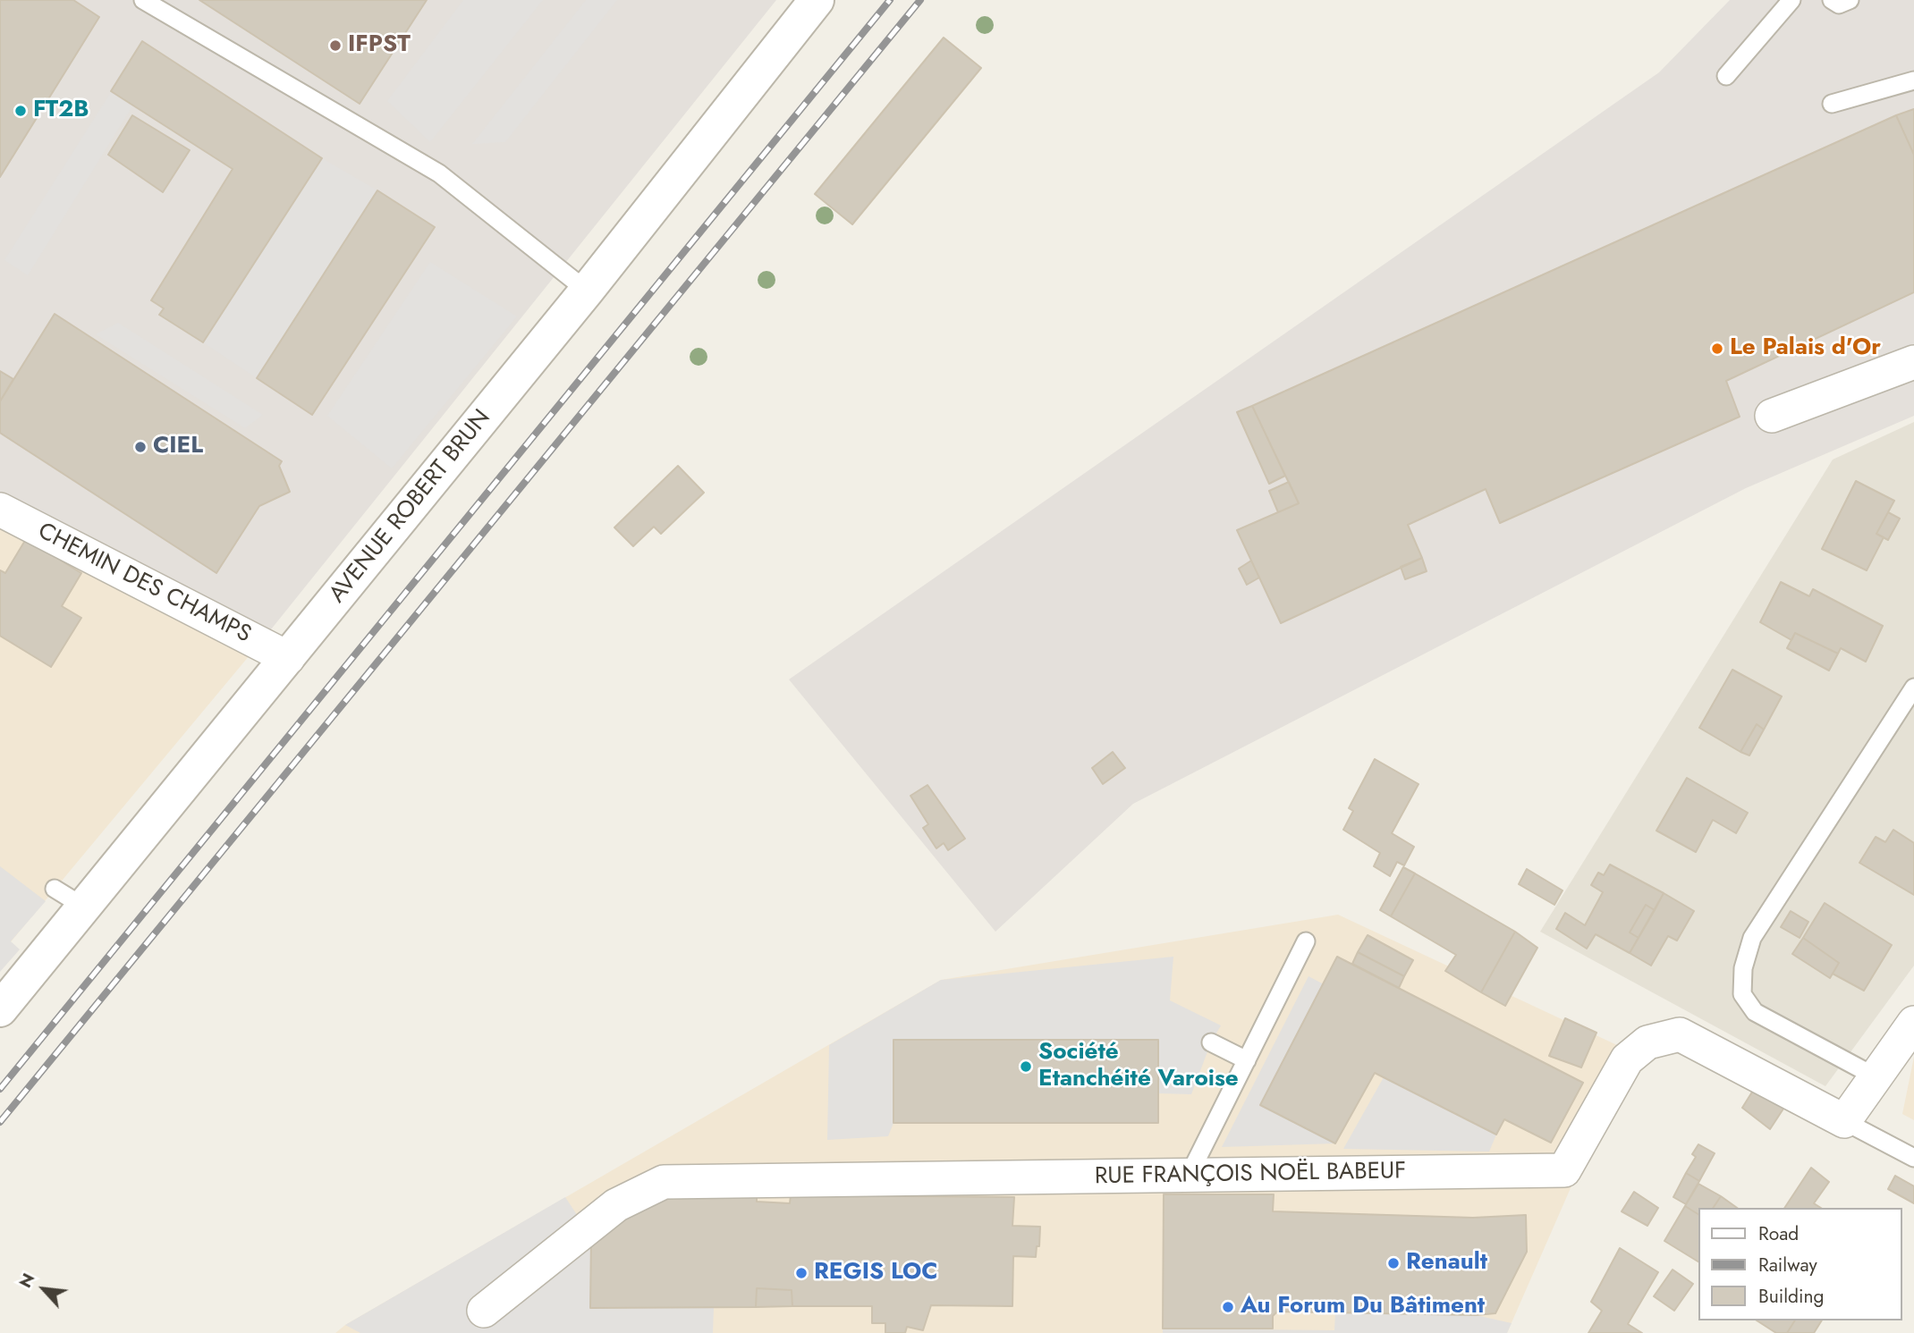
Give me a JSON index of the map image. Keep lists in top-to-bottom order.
{
  "streets": {
    "street": ["AVENUE ROBERT BRUN", "CHEMIN DES CHAMPS", "RUE FRANÇOIS NOËL BABEUF"]
  },
  "crossings": [
    ["AVENUE ROBERT BRUN", "CHEMIN DES CHAMPS"]
  ],
  "places": [
    "IFPST",
    "FT2B",
    "Le Palais d'Or",
    "CIEL",
    "Société Etanchéité Varoise",
    "Renault",
    "REGIS LOC",
    "Au Forum Du Bâtiment"
  ],
  "legend": ["Road", "Railway", "Building"],
  "north": "top left"
}
